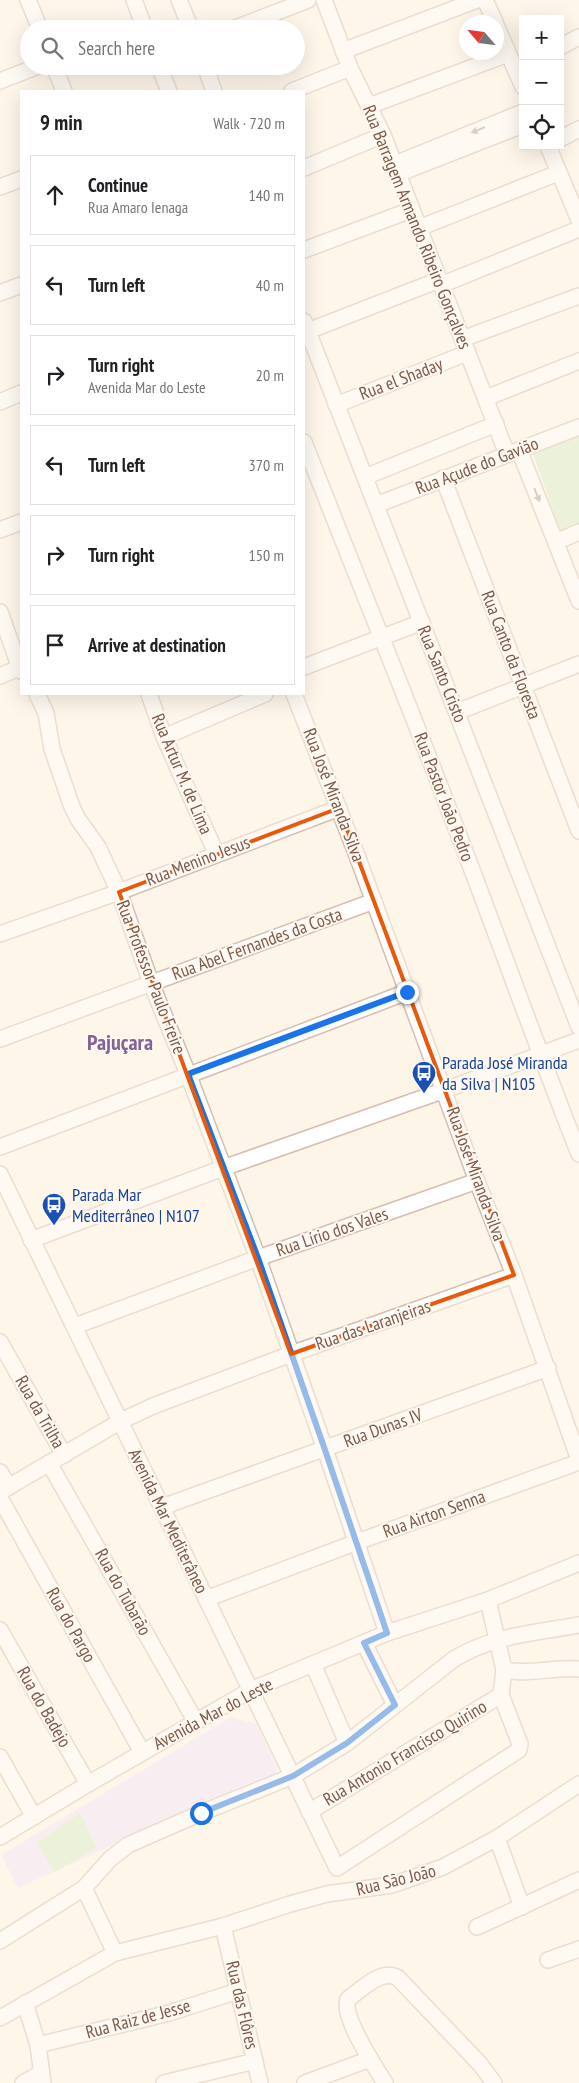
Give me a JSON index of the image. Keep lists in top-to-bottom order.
{
  "streets": {
    "street": [
      "Rua Barragem Armando Ribeiro Gonçalves",
      "Rua el Shaday",
      "Rua Açude do Gavião",
      "Rua Canto da Floresta",
      "Rua Santo Cristo",
      "Rua Artur M. de Lima",
      "Rua José Miranda Silva",
      "Rua Pastor João Pedro",
      "Rua Menino Jesus",
      "Rua Abel Fernandes da Costa",
      "Rua Professor Paulo Freire",
      "Rua Lírio dos Vales",
      "Rua das Laranjeiras",
      "Rua da Trilha",
      "Rua Dunas IV",
      "Rua Airton Senna",
      "Avenida Mar Mediterâneo",
      "Rua do Tubarão",
      "Rua do Pargo",
      "Rua do Badejo",
      "Avenida Mar do Leste",
      "Rua Antonio Francisco Quirino",
      "Rua São João",
      "Rua das Flôres",
      "Rua Raiz de Jesse"
    ]
  },
  "crossings": [
    ["Rua Barragem Armando Ribeiro Gonçalves", "Rua el Shaday"],
    ["Rua Barragem Armando Ribeiro Gonçalves", "Rua Açude do Gavião"],
    ["Rua el Shaday", "Rua Santo Cristo"],
    ["Rua Açude do Gavião", "Rua Canto da Floresta"],
    ["Rua Açude do Gavião", "Rua Santo Cristo"],
    ["Rua Artur M. de Lima", "Rua Menino Jesus"],
    ["Rua José Miranda Silva", "Rua Menino Jesus"],
    ["Rua José Miranda Silva", "Rua Abel Fernandes da Costa"],
    ["Rua José Miranda Silva", "Rua Lírio dos Vales"],
    ["Rua José Miranda Silva", "Rua das Laranjeiras"],
    ["Rua José Miranda Silva", "Rua Dunas IV"],
    ["Rua José Miranda Silva", "Rua Airton Senna"],
    ["Rua Menino Jesus", "Rua Professor Paulo Freire"],
    ["Rua Abel Fernandes da Costa", "Rua Professor Paulo Freire"],
    ["Rua Professor Paulo Freire", "Rua Lírio dos Vales"],
    ["Rua Professor Paulo Freire", "Rua das Laranjeiras"],
    ["Rua Professor Paulo Freire", "Rua Dunas IV"],
    ["Rua Professor Paulo Freire", "Rua Airton Senna"],
    ["Rua Professor Paulo Freire", "Avenida Mar do Leste"],
    ["Rua Lírio dos Vales", "Avenida Mar Mediterâneo"],
    ["Rua das Laranjeiras", "Rua da Trilha"],
    ["Rua das Laranjeiras", "Avenida Mar Mediterâneo"],
    ["Rua das Laranjeiras", "Rua do Tubarão"],
    ["Rua das Laranjeiras", "Rua do Pargo"],
    ["Rua Dunas IV", "Avenida Mar Mediterâneo"],
    ["Rua Airton Senna", "Avenida Mar Mediterâneo"],
    ["Avenida Mar Mediterâneo", "Avenida Mar do Leste"],
    ["Avenida Mar Mediterâneo", "Rua Antonio Francisco Quirino"],
    ["Avenida Mar Mediterâneo", "Rua São João"],
    ["Rua do Tubarão", "Avenida Mar do Leste"],
    ["Rua do Pargo", "Avenida Mar do Leste"],
    ["Rua do Badejo", "Avenida Mar do Leste"],
    ["Rua Antonio Francisco Quirino", "Rua São João"],
    ["Rua São João", "Rua das Flôres"],
    ["Rua das Flôres", "Rua Raiz de Jesse"]
  ],
  "districts": ["Pajuçara"],
  "places": {
    "bus stop": ["Parada José Miranda da Silva | N105", "Parada Mar Mediterrâneo | N107"]
  },
  "north": "top left",
  "page": {
    "map_buttons": ["+", "−"],
    "search": "Search here",
    "heading": ["9 min", "Walk · 720 m"],
    "list": [
      ["Continue", "Rua Amaro Ienaga", "140 m"],
      ["Turn left", "40 m"],
      ["Turn right", "Avenida Mar do Leste", "20 m"],
      ["Turn left", "370 m"],
      ["Turn right", "150 m"],
      "Arrive at destination"
    ]
  }
}
